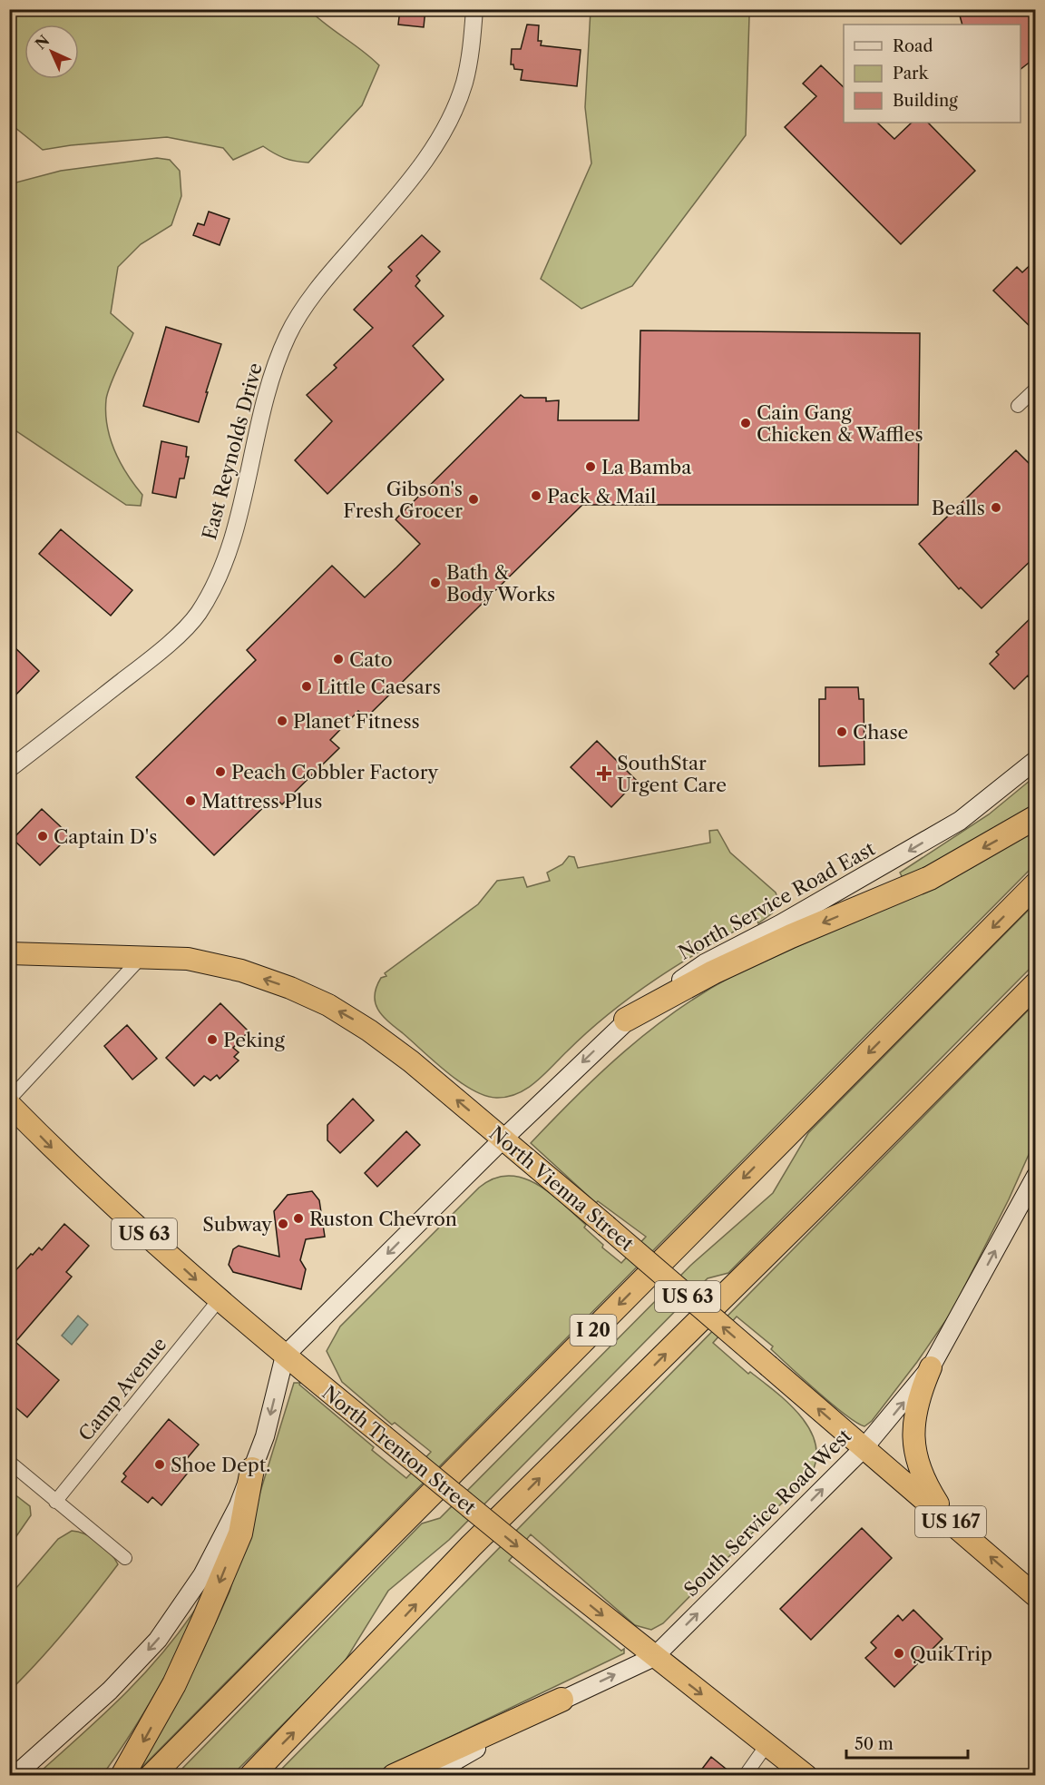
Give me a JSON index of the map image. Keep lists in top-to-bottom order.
{
  "streets": {
    "highway": [
      "North Vienna Street",
      "US 63",
      "I 20",
      "North Trenton Street",
      "US 167"
    ],
    "main road": ["North Service Road East", "South Service Road West"],
    "street": ["East Reynolds Drive", "Camp Avenue"]
  },
  "crossings": [
    ["North Service Road East", "North Vienna Street"],
    ["North Service Road East", "North Trenton Street"],
    ["North Vienna Street", "South Service Road West"],
    ["Camp Avenue", "North Trenton Street"],
    ["North Trenton Street", "South Service Road West"]
  ],
  "one_way": [
    "North Service Road East",
    "North Vienna Street",
    "North Trenton Street",
    "South Service Road West"
  ],
  "places": {
    "other": [
      "Cain Gang Chicken & Waffles",
      "La Bamba",
      "Pack & Mail",
      "Gibson's Fresh Grocer",
      "Bealls",
      "Bath & Body Works",
      "Cato",
      "Little Caesars",
      "Planet Fitness",
      "Chase",
      "Peach Cobbler Factory",
      "Mattress Plus",
      "Captain D's",
      "Peking",
      "Ruston Chevron",
      "Subway",
      "Shoe Dept.",
      "QuikTrip"
    ],
    "health": ["SouthStar Urgent Care"]
  },
  "legend": ["Road", "Park", "Building"],
  "scale_bar": "50 m",
  "north": "top left"
}
